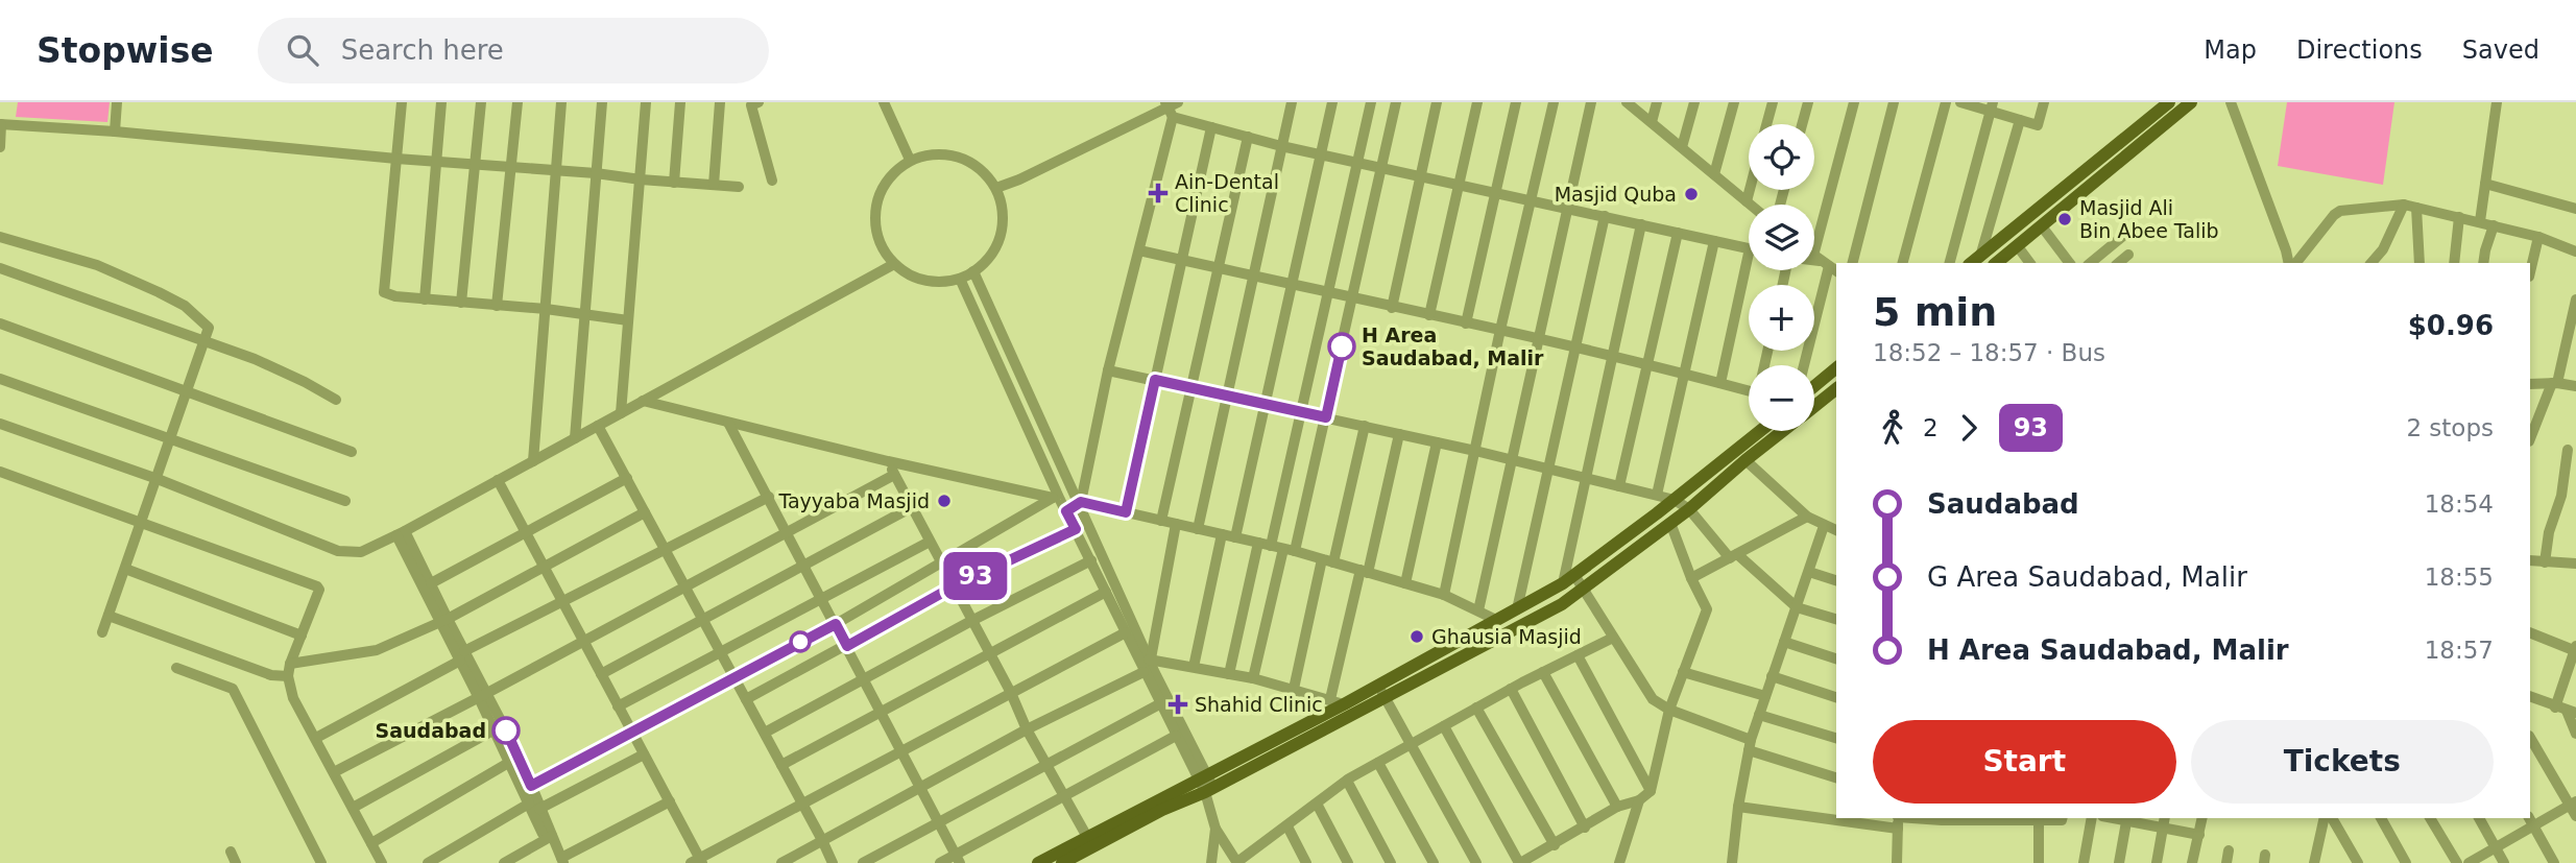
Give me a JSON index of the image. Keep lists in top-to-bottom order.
{
  "places": {
    "health": ["Ain-Dental Clinic", "Shahid Clinic"],
    "other": [
      "Masjid Quba",
      "Masjid Ali Bin Abee Talib",
      "H Area Saudabad, Malir",
      "Tayyaba Masjid",
      "Ghausia Masjid",
      "Saudabad"
    ]
  },
  "lines": ["bus line 93"],
  "page": {
    "header": "Stopwise",
    "search": "Search here",
    "nav": ["Map", "Directions", "Saved"],
    "on_map": "93",
    "map_buttons": ["+", "−"],
    "heading": ["5 min", "18:52 – 18:57 · Bus", "$0.96"],
    "legs": ["2", "93", "2 stops"],
    "list": [
      {
        "name": "Saudabad",
        "value": "18:54"
      },
      {
        "name": "G Area Saudabad, Malir",
        "value": "18:55"
      },
      {
        "name": "H Area Saudabad, Malir",
        "value": "18:57"
      }
    ],
    "buttons": ["Start", "Tickets"]
  }
}
